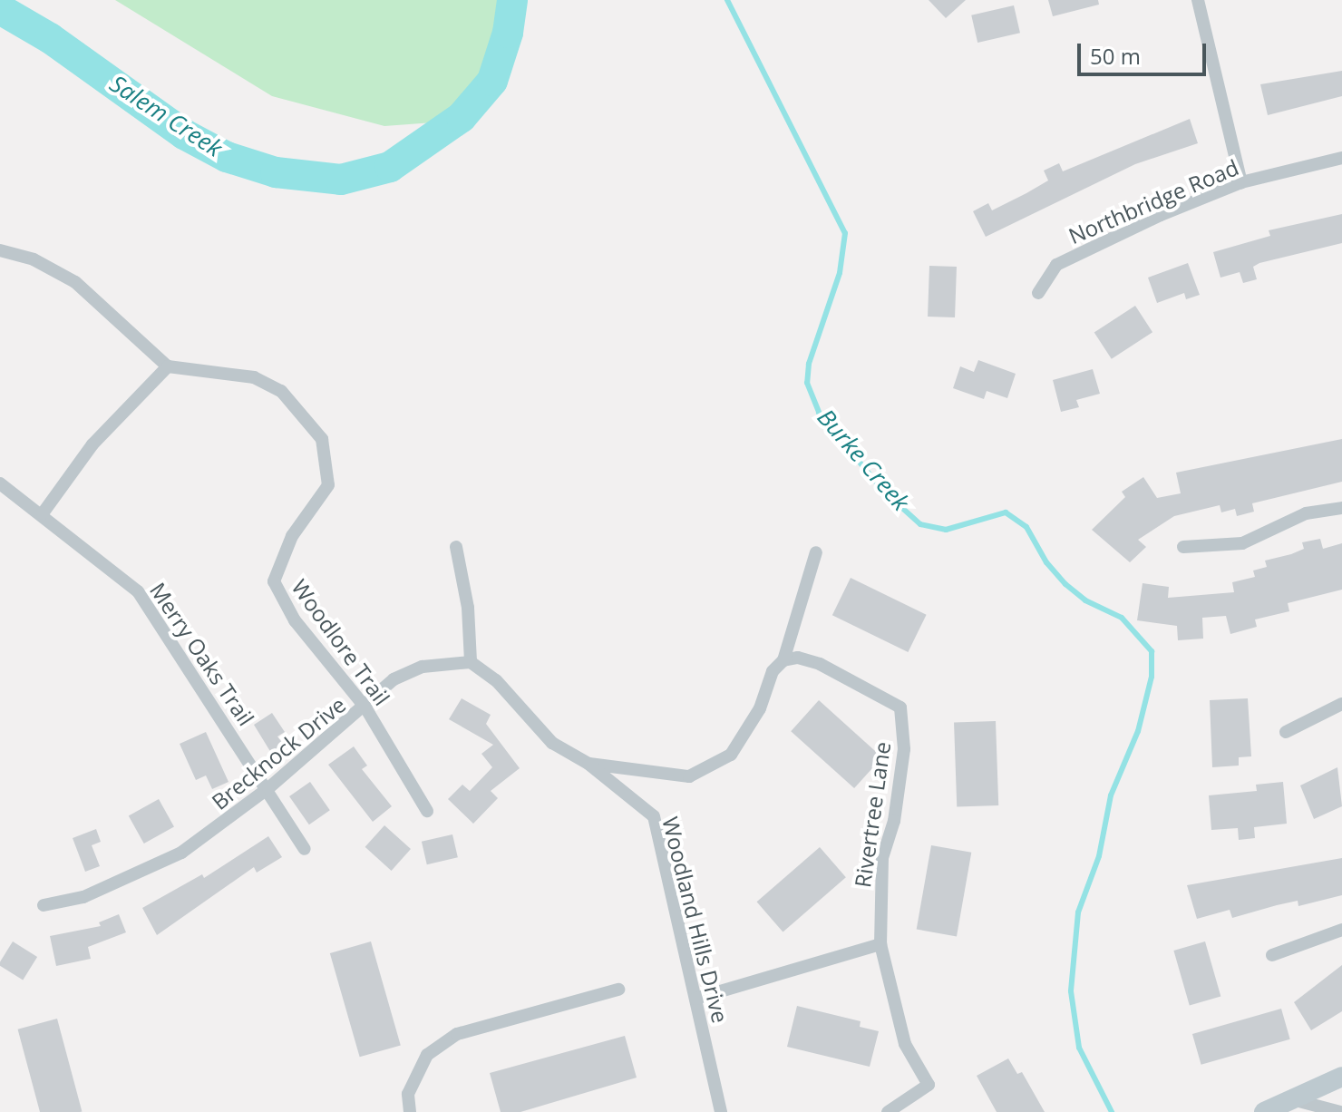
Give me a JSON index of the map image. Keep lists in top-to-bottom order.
{
  "streets": {
    "street": [
      "Northbridge Road",
      "Woodlore Trail",
      "Merry Oaks Trail",
      "Brecknock Drive",
      "Rivertree Lane",
      "Woodland Hills Drive"
    ]
  },
  "crossings": [
    ["Woodlore Trail", "Brecknock Drive"],
    ["Merry Oaks Trail", "Brecknock Drive"]
  ],
  "water": ["Salem Creek", "Burke Creek"],
  "scale_bar": "50 m"
}
